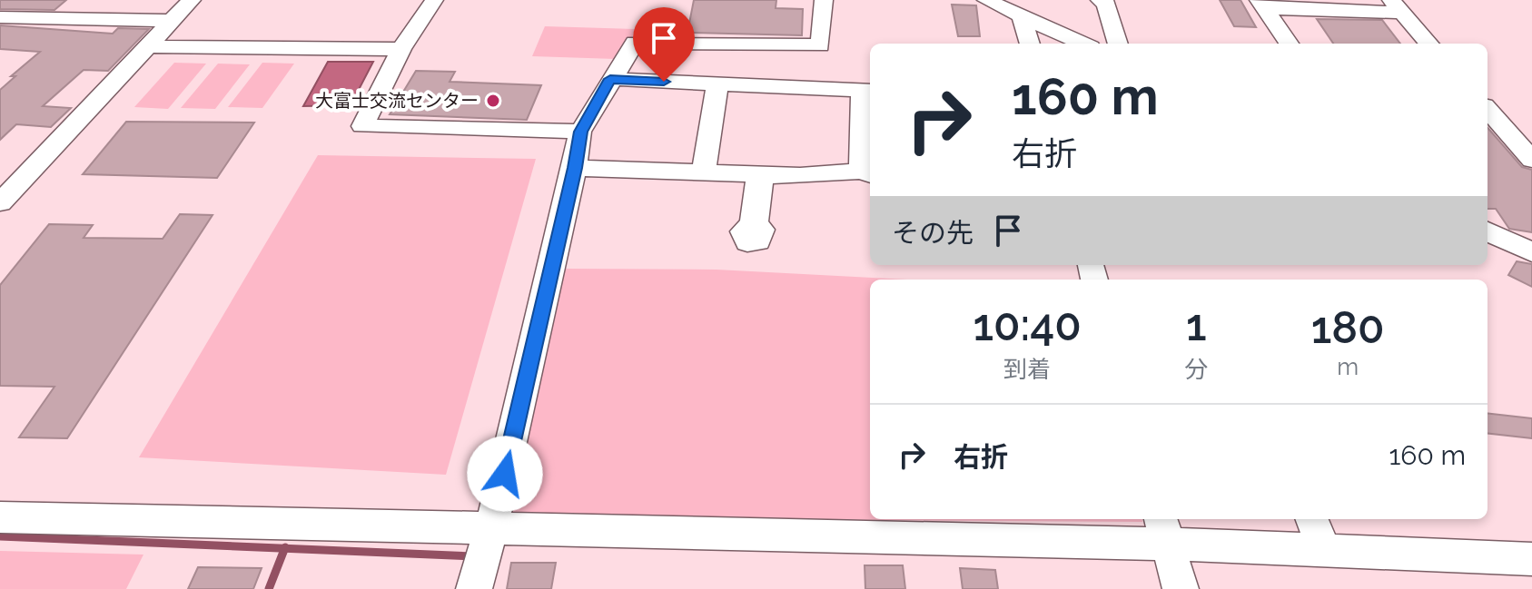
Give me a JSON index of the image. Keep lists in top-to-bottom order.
{
  "places": ["大富士交流センター"],
  "page": {
    "turn": ["160 m", "右折"],
    "then": "その先",
    "eta": [
      "10:40",
      "到着",
      "1",
      "分",
      "180",
      "m"
    ],
    "list": [
      {
        "name": "右折",
        "value": "160 m"
      }
    ]
  }
}
